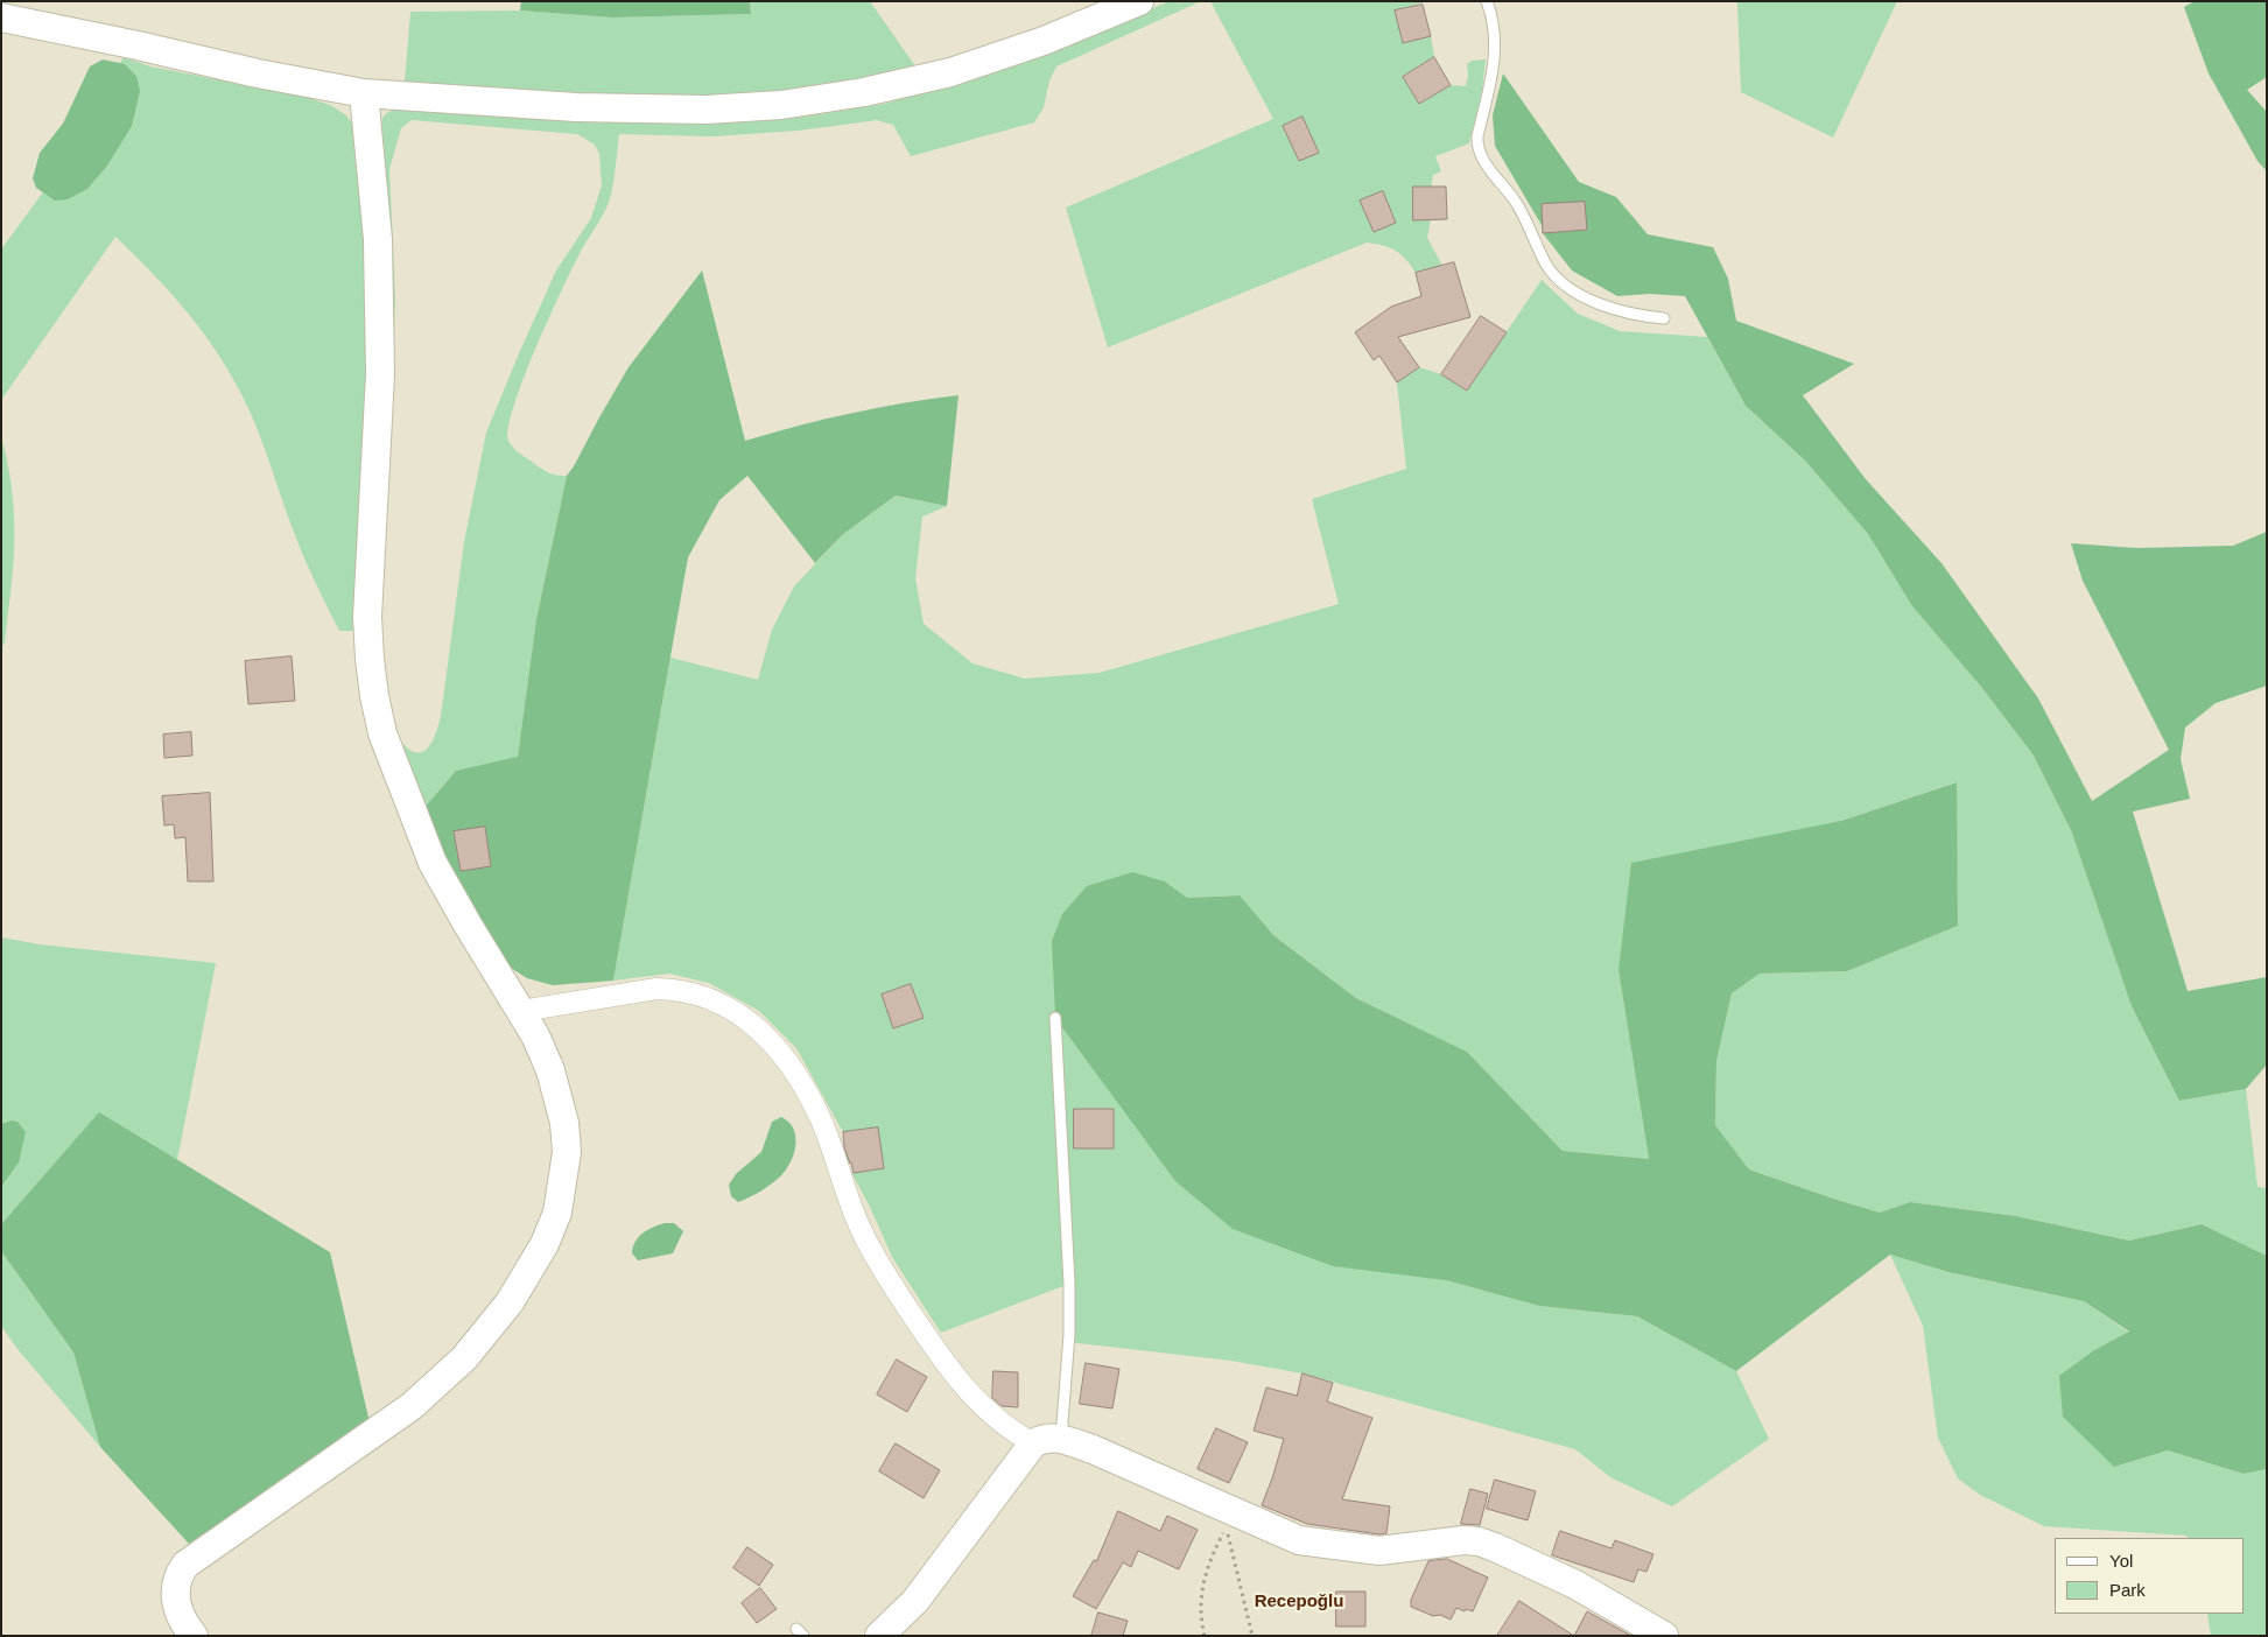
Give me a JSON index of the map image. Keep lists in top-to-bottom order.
{
  "districts": ["Recepoğlu"],
  "legend": ["Yol", "Park"]
}
